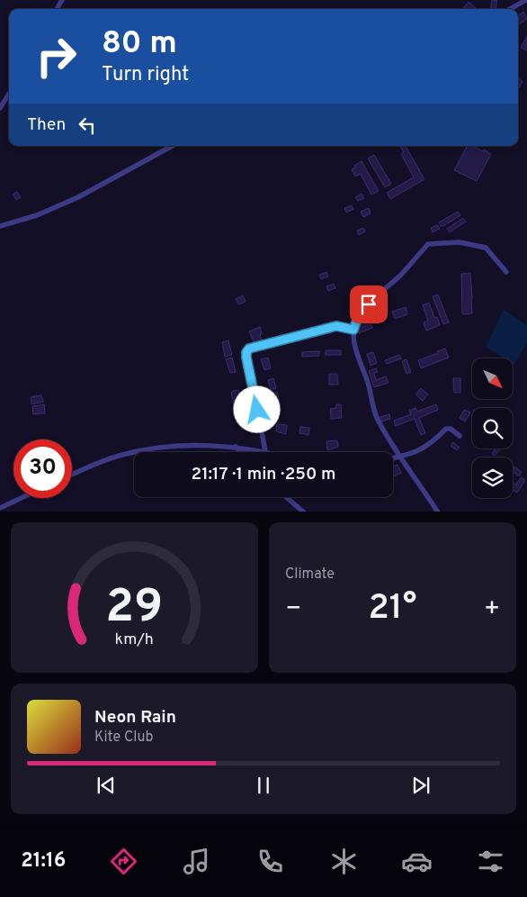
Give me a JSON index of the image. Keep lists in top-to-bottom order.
{
  "north": "bottom right",
  "page": {
    "turn": ["80 m", "Turn right"],
    "then": "Then",
    "limit": "30",
    "trip": "21:17 · 1 min · 250 m",
    "tile": "Climate",
    "heat": ["−", "21°", "+"],
    "song": ["Neon Rain", "Kite Club"],
    "tabs": "21:16",
    "gauge": ["29", "km/h"]
  }
}
